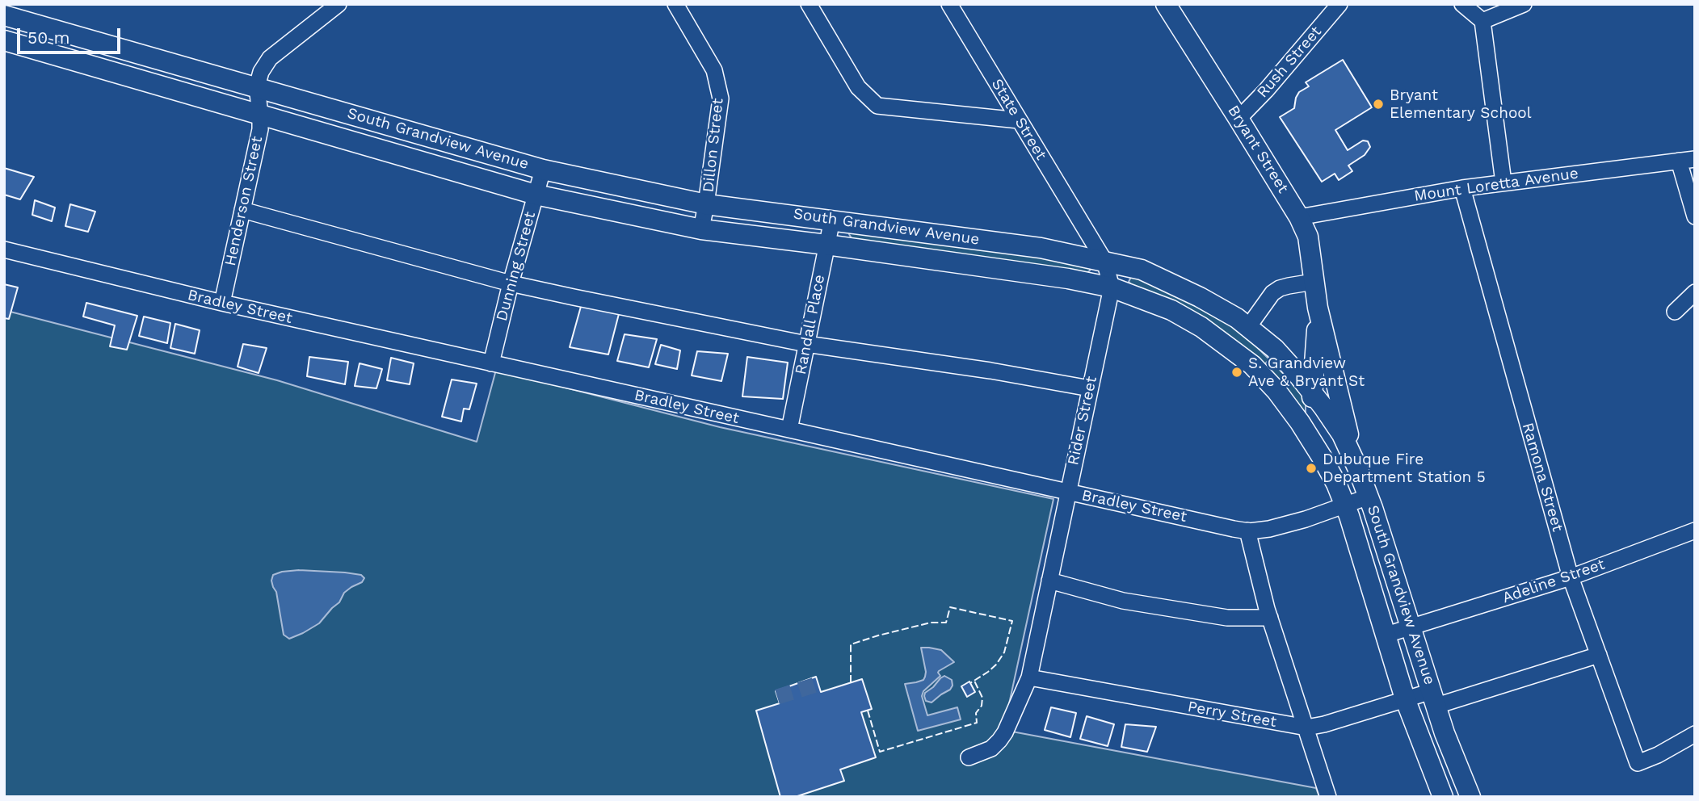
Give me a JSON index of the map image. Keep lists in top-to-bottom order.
{
  "streets": {
    "main road": ["South Grandview Avenue", "Bryant Street"],
    "street": [
      "Rush Street",
      "State Street",
      "Dillon Street",
      "Mount Loretta Avenue",
      "Henderson Street",
      "Dunning Street",
      "Bradley Street",
      "Randall Place",
      "Rider Street",
      "Ramona Street",
      "Adeline Street",
      "Perry Street"
    ]
  },
  "crossings": [
    ["Rush Street", "Bryant Street"],
    ["State Street", "Rider Street"],
    ["South Grandview Avenue", "Dillon Street"],
    ["South Grandview Avenue", "Henderson Street"],
    ["South Grandview Avenue", "Dunning Street"],
    ["South Grandview Avenue", "Bradley Street"],
    ["South Grandview Avenue", "Randall Place"],
    ["South Grandview Avenue", "Rider Street"],
    ["South Grandview Avenue", "Adeline Street"],
    ["South Grandview Avenue", "Perry Street"],
    ["Bryant Street", "Mount Loretta Avenue"],
    ["Mount Loretta Avenue", "Ramona Street"],
    ["Henderson Street", "Bradley Street"],
    ["Dunning Street", "Bradley Street"],
    ["Bradley Street", "Randall Place"],
    ["Bradley Street", "Rider Street"],
    ["Rider Street", "Perry Street"],
    ["Ramona Street", "Adeline Street"],
    ["Ramona Street", "Perry Street"]
  ],
  "places": ["Bryant Elementary School", "S. Grandview Ave & Bryant St", "Dubuque Fire Department Station 5"],
  "scale_bar": "50 m"
}
